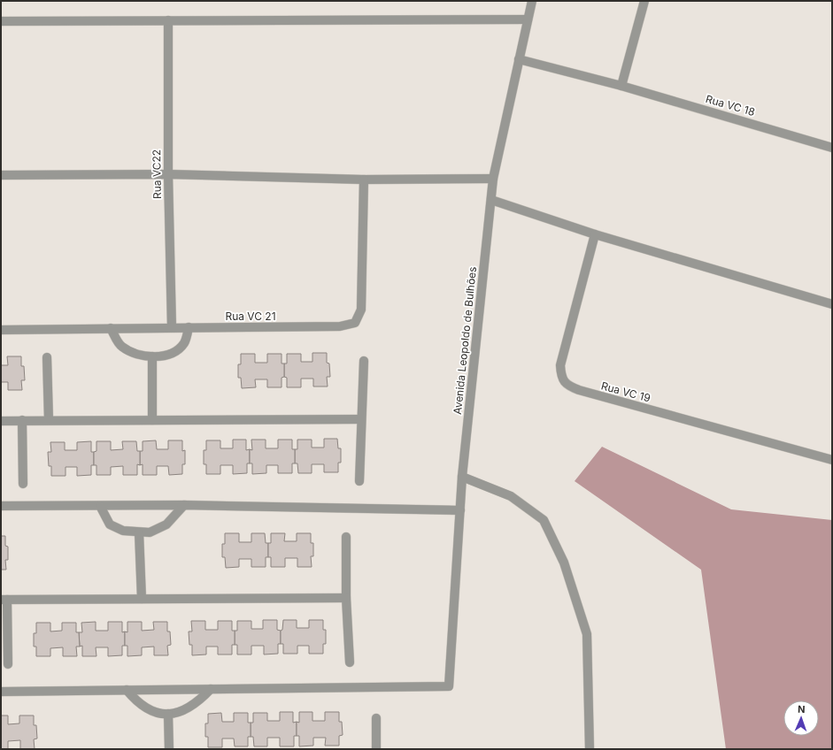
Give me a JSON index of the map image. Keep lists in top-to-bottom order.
{
  "streets": {
    "street": [
      "Rua VC 18",
      "Rua VC22",
      "Rua VC 21",
      "Avenida Leopoldo de Bulhões",
      "Rua VC 19"
    ]
  },
  "crossings": [
    ["Rua VC 18", "Avenida Leopoldo de Bulhões"],
    ["Rua VC22", "Rua VC 21"]
  ],
  "north": "top"
}
